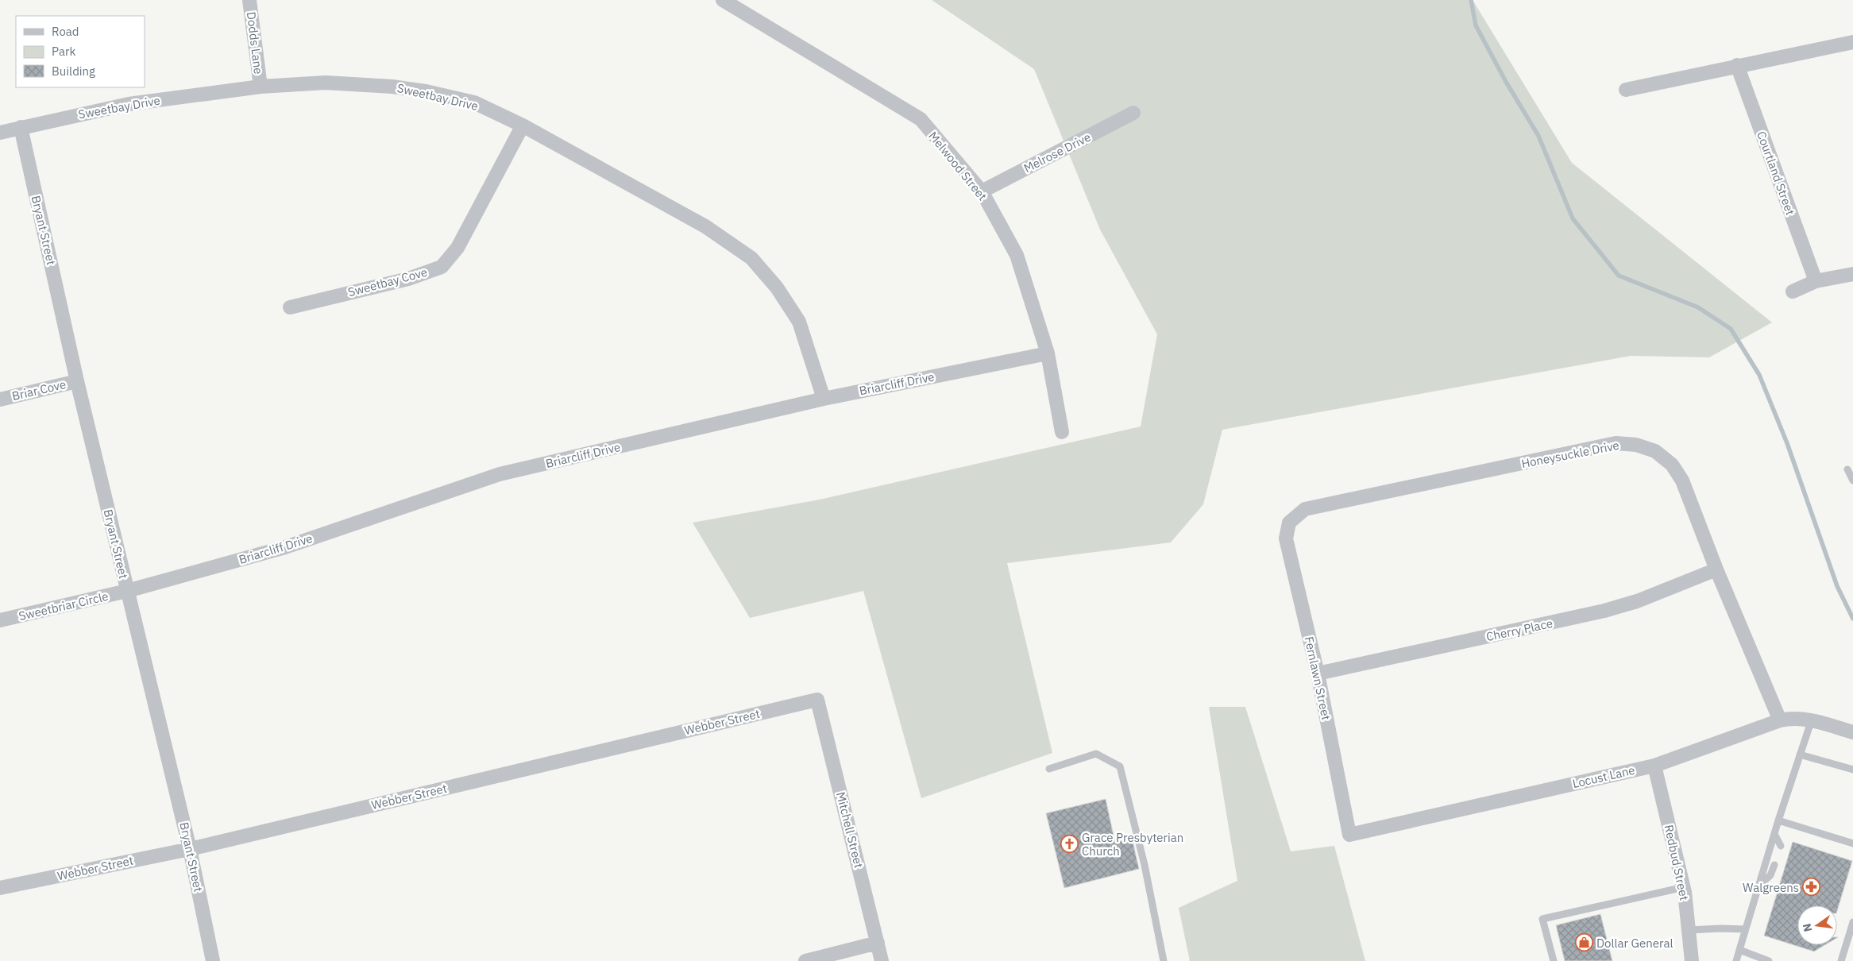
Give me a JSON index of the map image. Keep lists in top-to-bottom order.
{
  "streets": {
    "street": [
      "Dodds Lane",
      "Sweetbay Drive",
      "Melrose Drive",
      "Melwood Street",
      "Courtland Street",
      "Bryant Street",
      "Sweetbay Cove",
      "Briarcliff Drive",
      "Briar Cove",
      "Honeysuckle Drive",
      "Sweetbriar Circle",
      "Cherry Place",
      "Fernlawn Street",
      "Webber Street",
      "Locust Lane",
      "Mitchell Street",
      "Redbud Street"
    ]
  },
  "crossings": [
    ["Dodds Lane", "Sweetbay Drive"],
    ["Sweetbay Drive", "Bryant Street"],
    ["Sweetbay Drive", "Sweetbay Cove"],
    ["Sweetbay Drive", "Briarcliff Drive"],
    ["Melrose Drive", "Melwood Street"],
    ["Melwood Street", "Briarcliff Drive"],
    ["Bryant Street", "Briarcliff Drive"],
    ["Bryant Street", "Briar Cove"],
    ["Bryant Street", "Sweetbriar Circle"],
    ["Bryant Street", "Webber Street"],
    ["Briarcliff Drive", "Sweetbriar Circle"],
    ["Honeysuckle Drive", "Cherry Place"],
    ["Honeysuckle Drive", "Fernlawn Street"],
    ["Honeysuckle Drive", "Locust Lane"],
    ["Cherry Place", "Fernlawn Street"],
    ["Fernlawn Street", "Locust Lane"],
    ["Webber Street", "Mitchell Street"],
    ["Locust Lane", "Redbud Street"]
  ],
  "places": {
    "church": ["Grace Presbyterian Church"],
    "pharmacy": ["Walgreens"],
    "shop": ["Dollar General"]
  },
  "legend": ["Road", "Park", "Building"],
  "north": "left"
}
